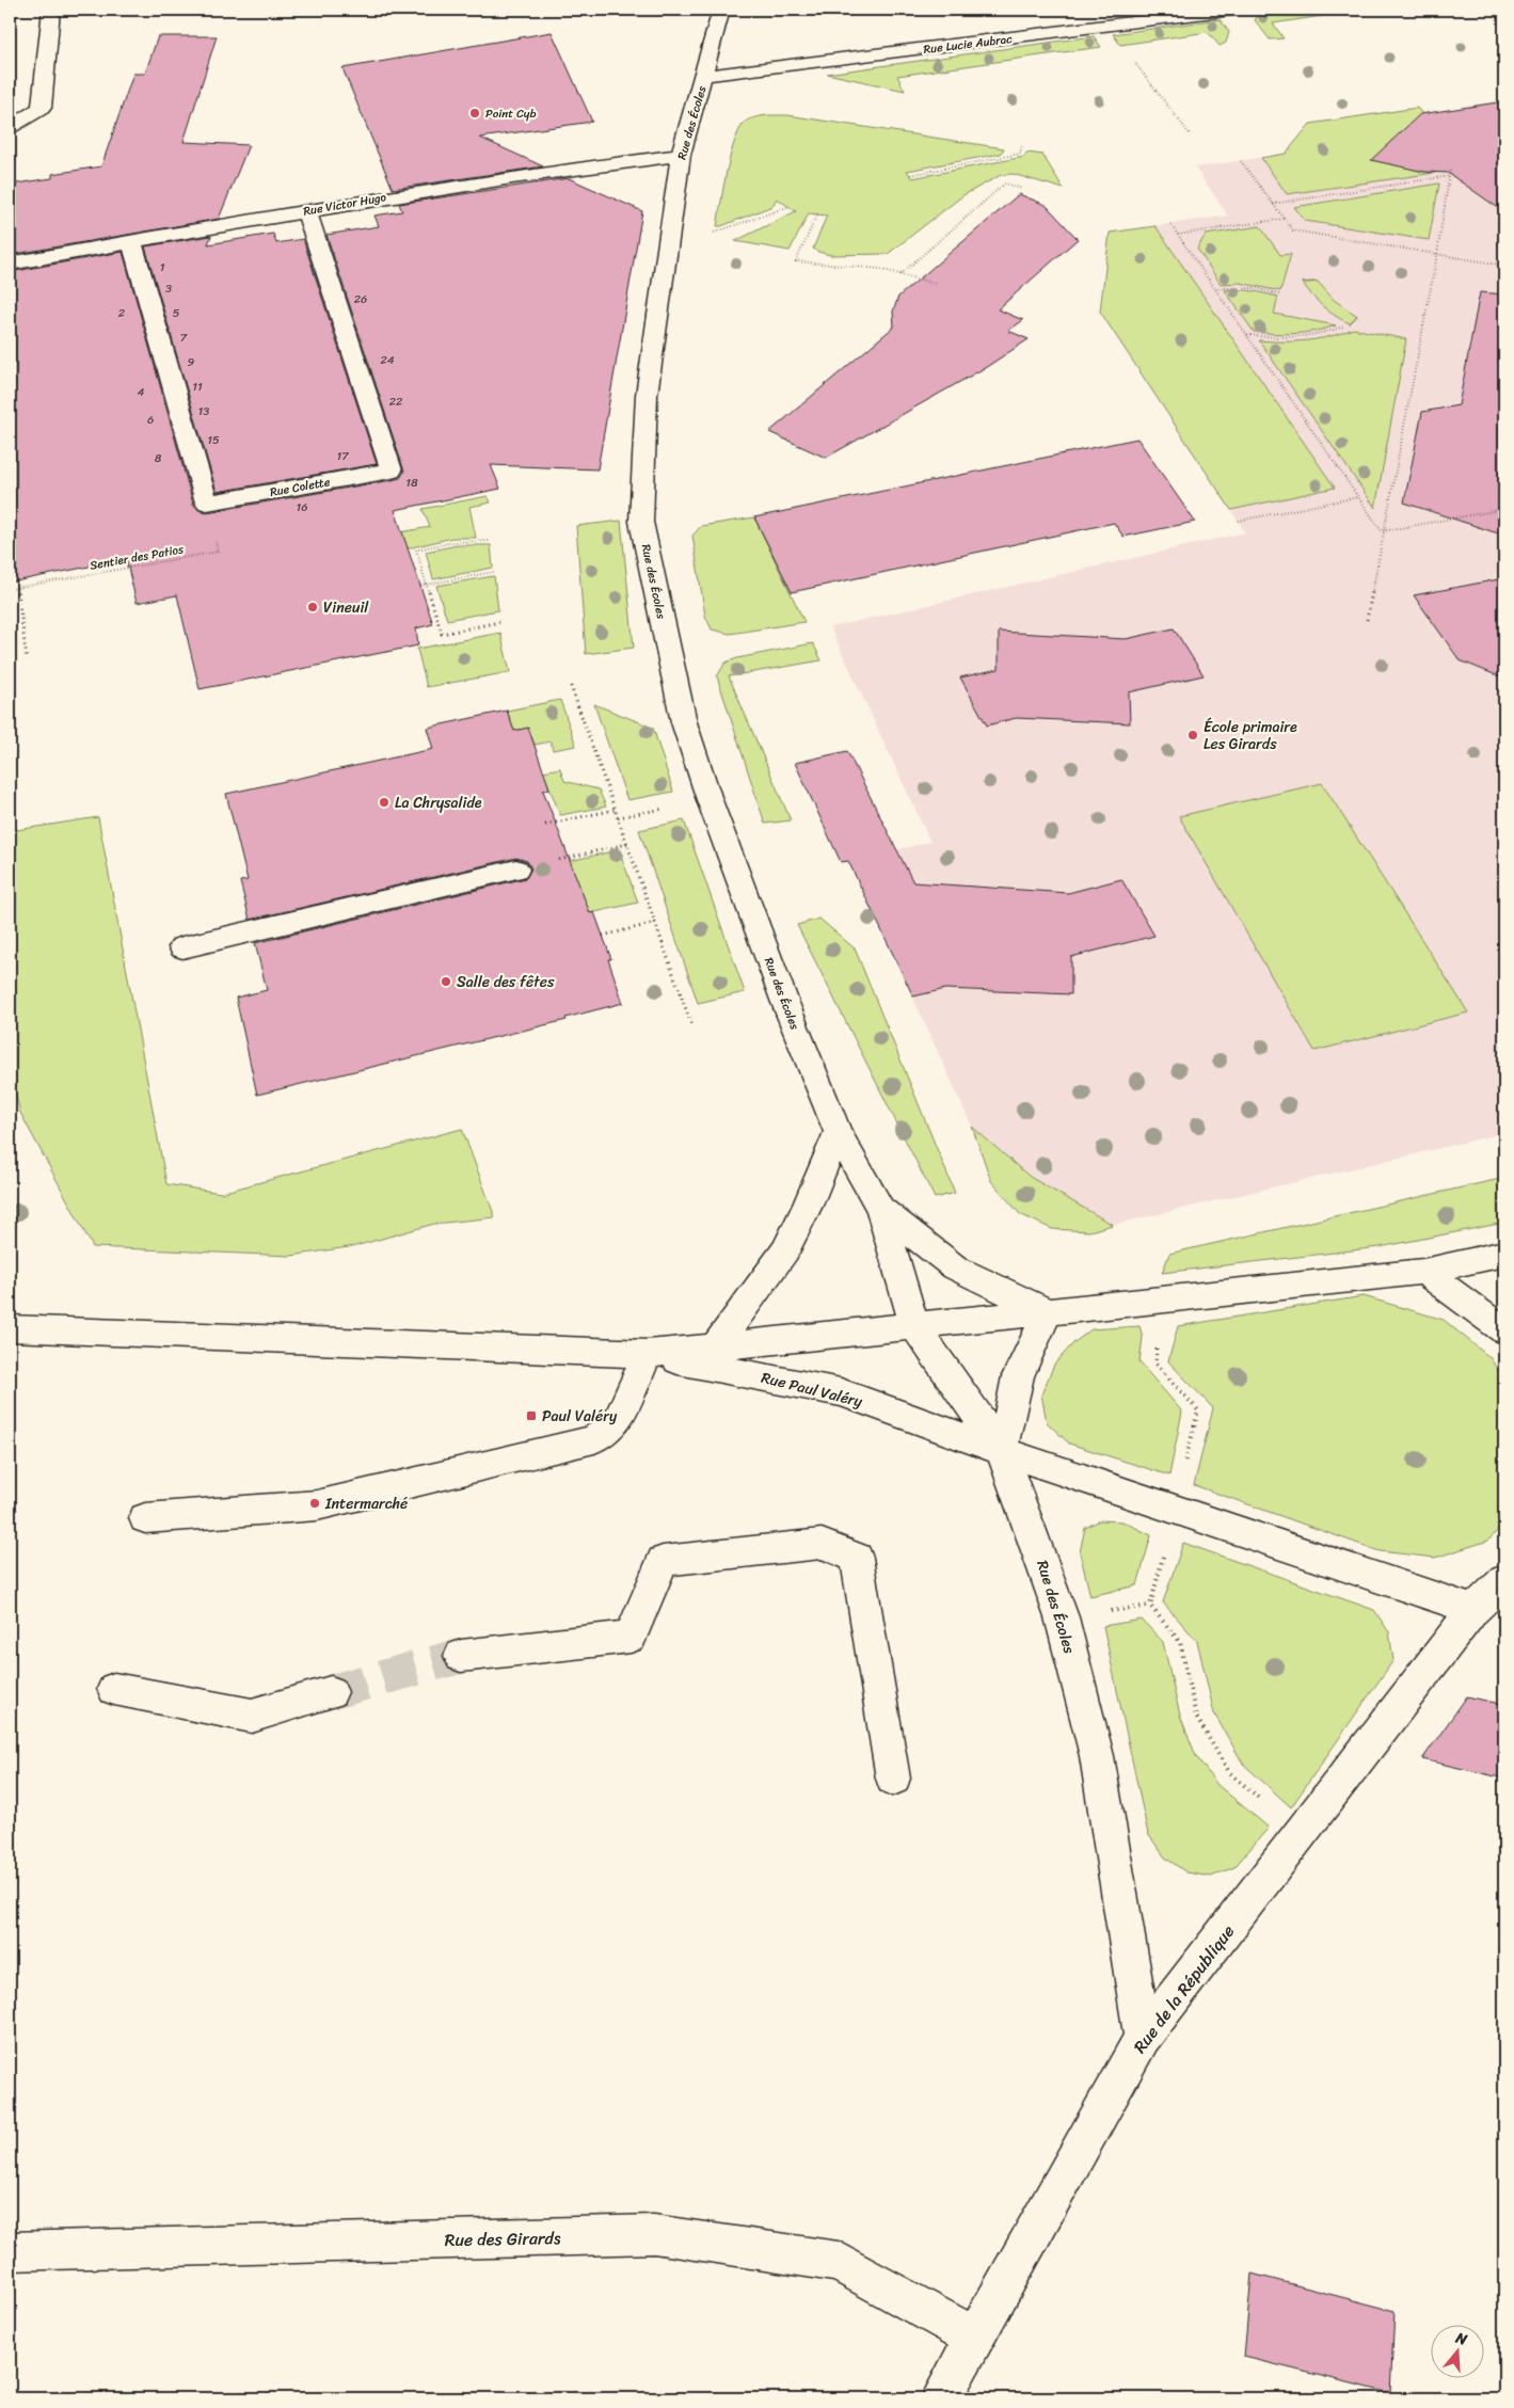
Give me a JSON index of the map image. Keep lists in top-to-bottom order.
{
  "streets": {
    "street": [
      "Rue Lucie Aubrac",
      "Rue des Écoles",
      "Rue Victor Hugo",
      "Rue Colette",
      "Rue Paul Valéry",
      "Rue de la République",
      "Rue des Girards"
    ],
    "path": ["Sentier des Patios"]
  },
  "crossings": [
    ["Rue Lucie Aubrac", "Rue des Écoles"],
    ["Rue des Écoles", "Rue Victor Hugo"],
    ["Rue des Écoles", "Rue Paul Valéry"],
    ["Rue des Écoles", "Rue de la République"],
    ["Rue Victor Hugo", "Rue Colette"],
    ["Rue Colette", "Sentier des Patios"],
    ["Rue Paul Valéry", "Rue de la République"],
    ["Rue de la République", "Rue des Girards"]
  ],
  "places": {
    "other": [
      "Point Cyb",
      "Vineuil",
      "École primaire Les Girards",
      "La Chrysalide",
      "Salle des fêtes",
      "Intermarché"
    ],
    "transit": ["Paul Valéry"]
  },
  "house_numbers": [
    "1",
    "3",
    "26",
    "2",
    "5",
    "7",
    "24",
    "9",
    "11",
    "4",
    "22",
    "13",
    "6",
    "15",
    "17",
    "8",
    "18",
    "16"
  ],
  "north": "top"
}
